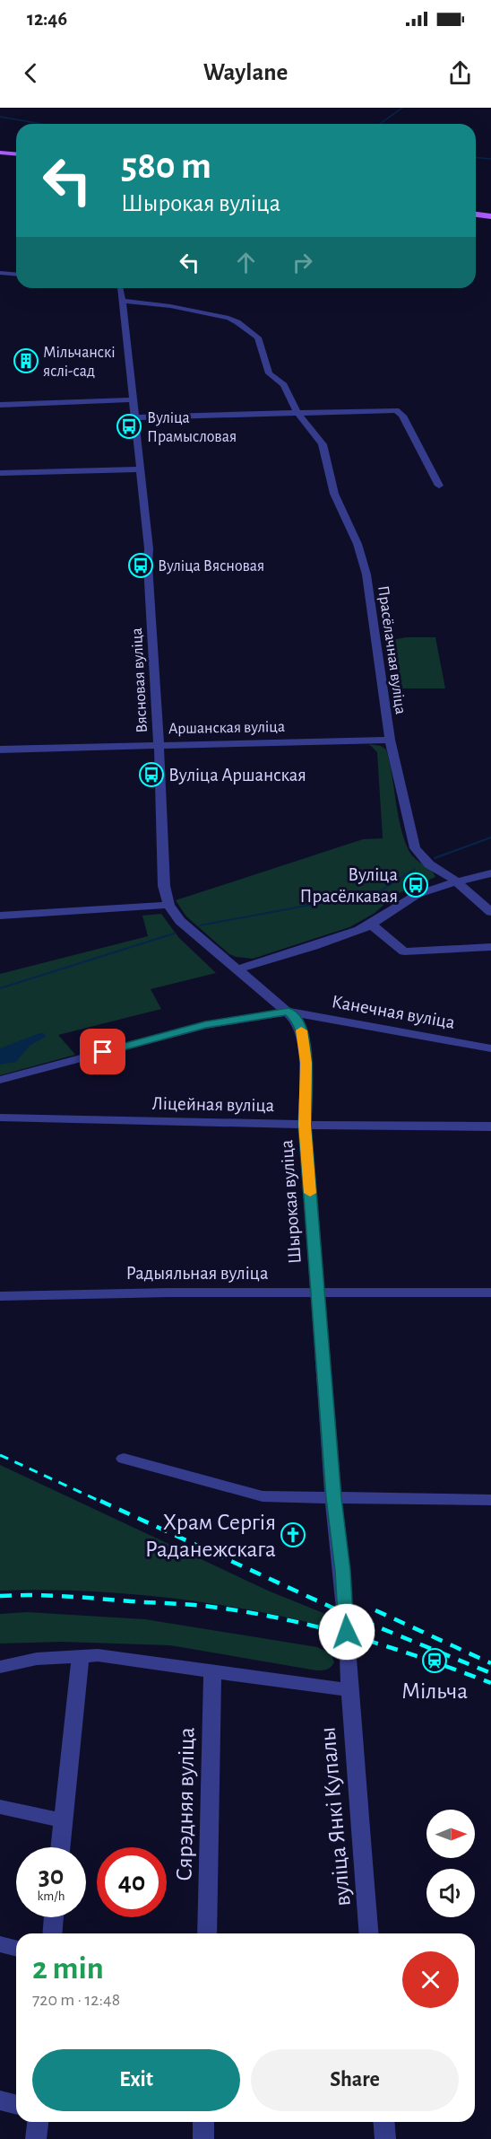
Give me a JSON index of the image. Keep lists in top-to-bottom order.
{
  "streets": {
    "street": [
      "Прасёлачная вуліца",
      "Вясновая вуліца",
      "Аршанская вуліца",
      "Канечная вуліца",
      "Ліцейная вуліца",
      "Шырокая вуліца",
      "Радыяльная вуліца",
      "Сярэдняя вуліца",
      "вуліца Янкі Купалы"
    ]
  },
  "crossings": [
    ["Прасёлачная вуліца", "Вясновая вуліца"],
    ["Прасёлачная вуліца", "Аршанская вуліца"],
    ["Вясновая вуліца", "Аршанская вуліца"],
    ["Вясновая вуліца", "Канечная вуліца"],
    ["Вясновая вуліца", "Шырокая вуліца"],
    ["Канечная вуліца", "Шырокая вуліца"],
    ["Ліцейная вуліца", "Шырокая вуліца"],
    ["Шырокая вуліца", "Радыяльная вуліца"],
    ["Шырокая вуліца", "вуліца Янкі Купалы"]
  ],
  "places": {
    "building": ["Мільчанскі яслі-сад"],
    "bus stop": [
      "Вуліца Прамысловая",
      "Вуліца Вясновая",
      "Вуліца Аршанская",
      "Вуліца Прасёлкавая"
    ],
    "church": ["Храм Сергія Раданежскага"],
    "station": ["Мільча"]
  },
  "north": "right",
  "page": {
    "status": "12:46",
    "header": "Waylane",
    "turn": ["580 m", "Шырокая вуліца"],
    "speed": "30 km/h",
    "limit": "40",
    "heading": ["2 min", "720 m · 12:48"],
    "buttons": ["Exit", "Share"]
  }
}
